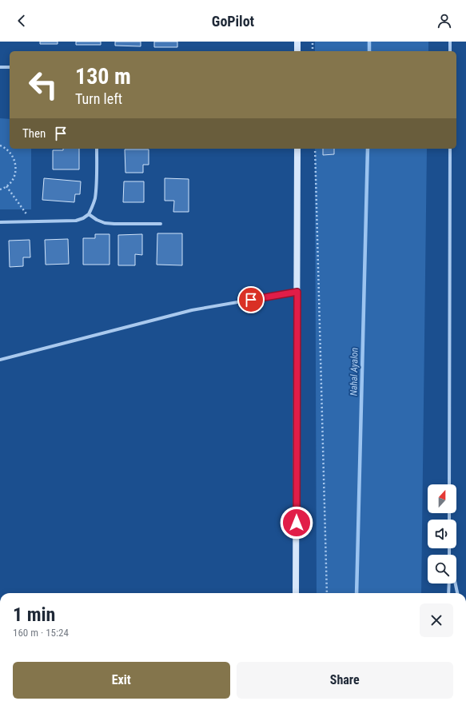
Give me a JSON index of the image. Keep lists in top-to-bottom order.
{
  "water": ["Nahal Ayalon"],
  "north": "top",
  "page": {
    "header": "GoPilot",
    "turn": ["130 m", "Turn left"],
    "then": "Then",
    "heading": ["1 min", "160 m · 15:24"],
    "buttons": ["Exit", "Share"]
  }
}
